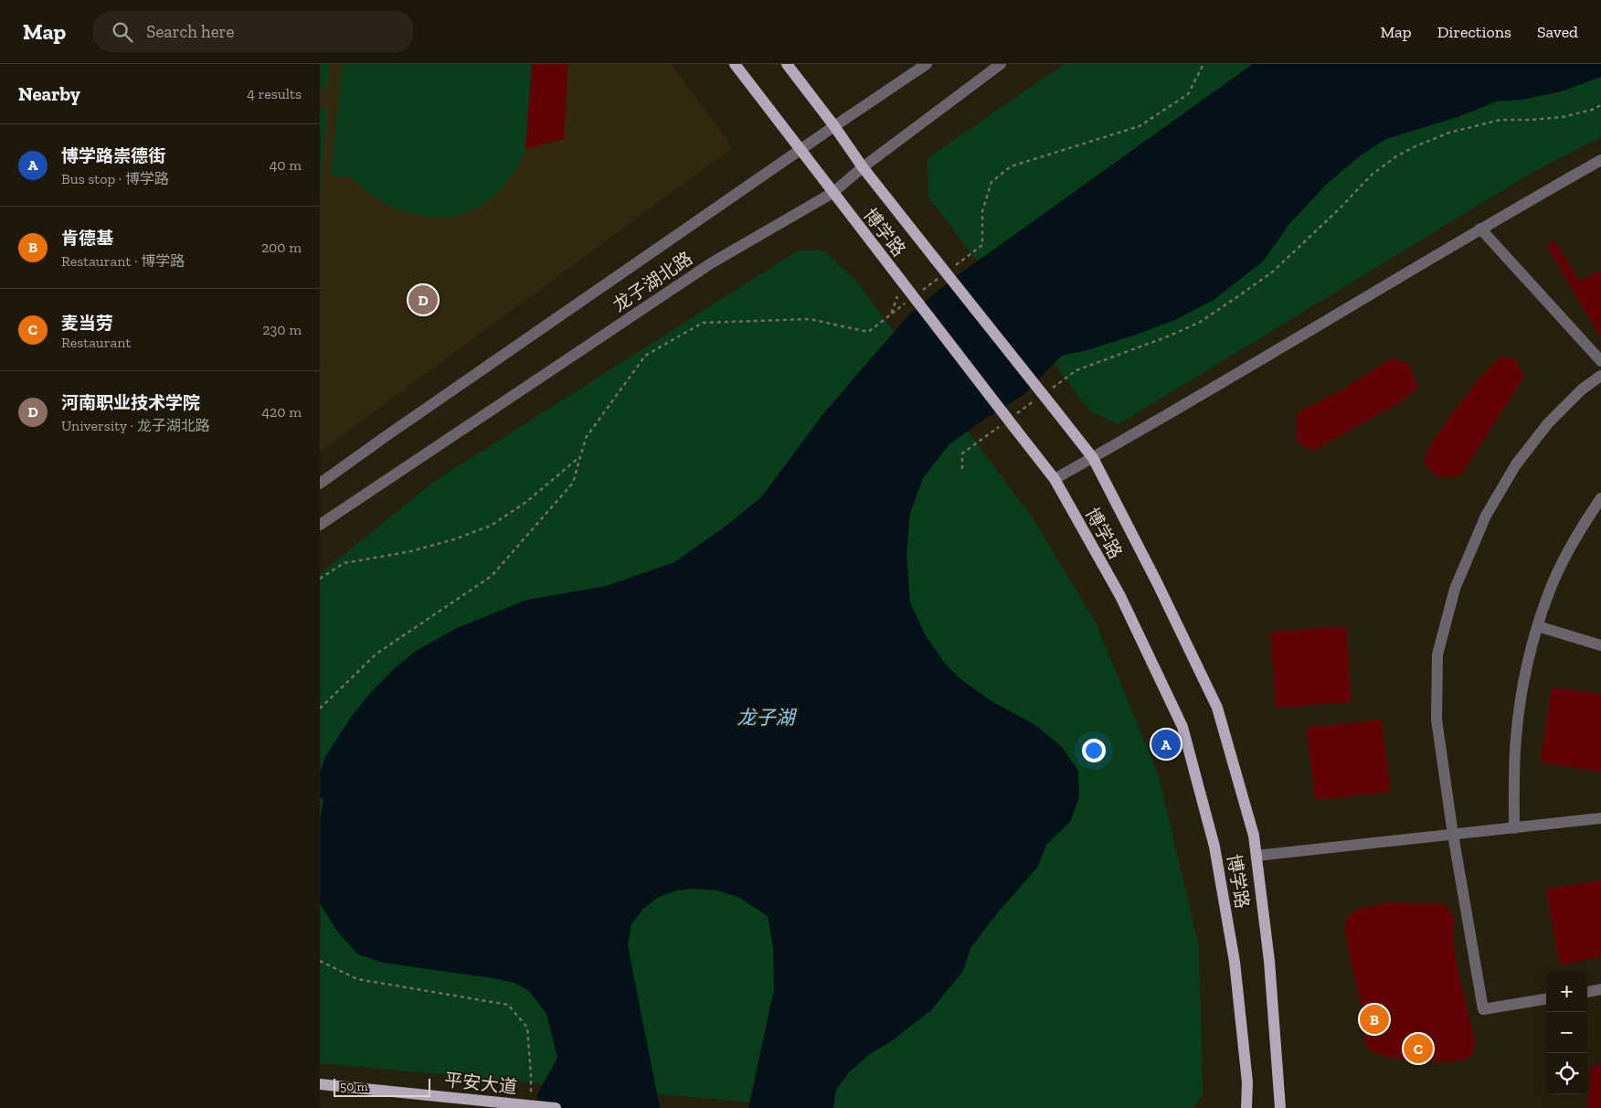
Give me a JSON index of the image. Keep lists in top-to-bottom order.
{
  "streets": {
    "main road": ["博学路", "平安大道"],
    "street": ["龙子湖北路"]
  },
  "crossings": [
    ["博学路", "龙子湖北路"]
  ],
  "water": ["龙子湖"],
  "scale_bar": "50 m",
  "page": {
    "header": "Map",
    "search": "Search here",
    "nav": ["Map", "Directions", "Saved"],
    "heading": ["Nearby", "4 results"],
    "list": [
      {
        "mark": "A",
        "name": "博学路崇德街",
        "note": "Bus stop · 博学路",
        "value": "40 m"
      },
      {
        "mark": "B",
        "name": "肯德基",
        "note": "Restaurant · 博学路",
        "value": "200 m"
      },
      {
        "mark": "C",
        "name": "麦当劳",
        "note": "Restaurant",
        "value": "230 m"
      },
      {
        "mark": "D",
        "name": "河南职业技术学院",
        "note": "University · 龙子湖北路",
        "value": "420 m"
      }
    ],
    "pins": [
      "D",
      "A",
      "B",
      "C"
    ],
    "map_buttons": ["+", "−"],
    "scale": "50 m"
  }
}
